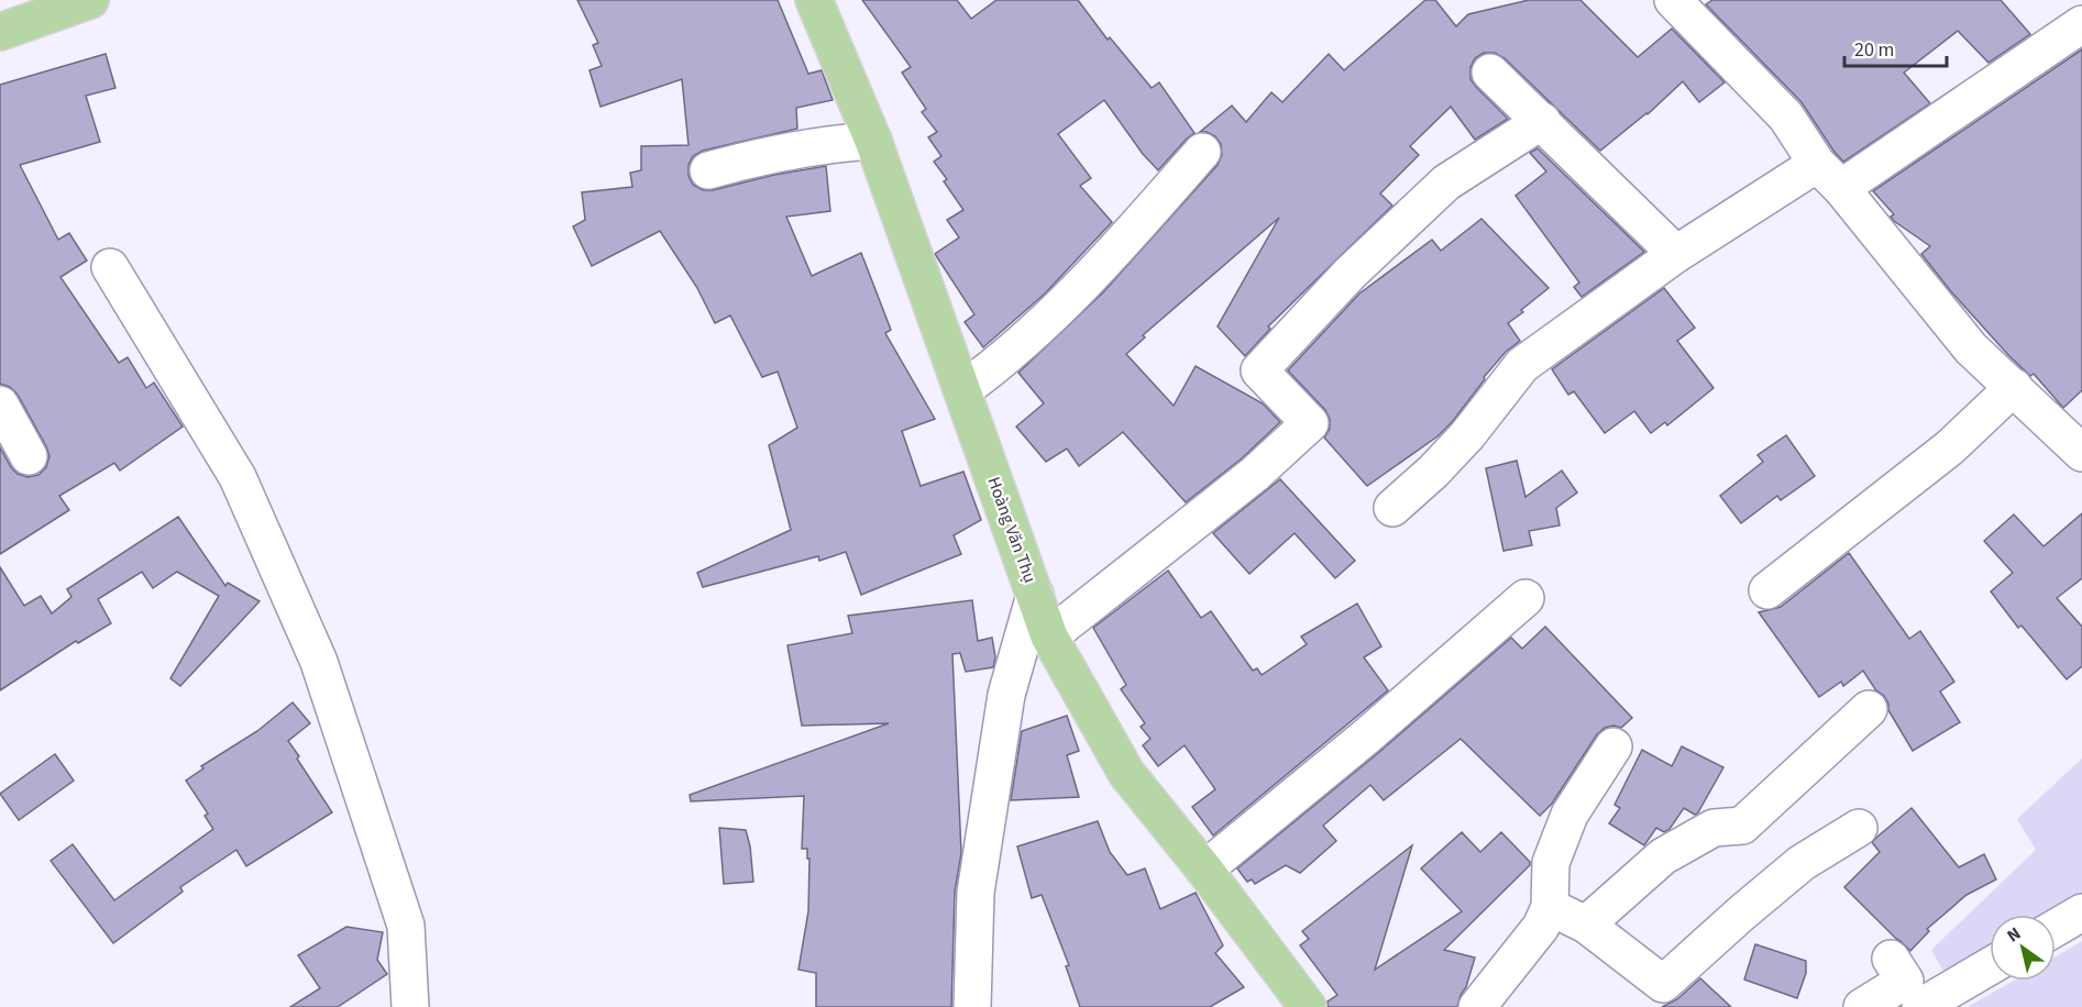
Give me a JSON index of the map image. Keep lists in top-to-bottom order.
{
  "streets": {
    "main road": ["Hoàng Văn Thụ"]
  },
  "scale_bar": "20 m",
  "north": "top left"
}
